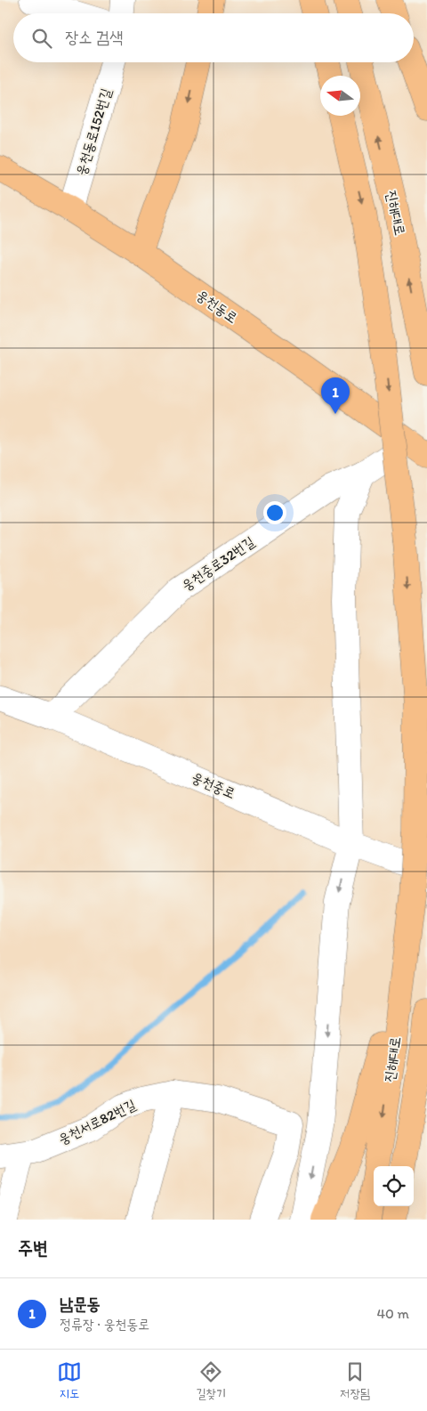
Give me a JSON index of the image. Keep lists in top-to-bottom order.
{
  "streets": {
    "main road": ["진해대로", "웅천동로"],
    "street": [
      "웅천동로152번길",
      "웅천중로32번길",
      "웅천중로",
      "웅천서로82번길"
    ]
  },
  "crossings": [
    ["웅천동로152번길", "웅천동로"],
    ["웅천동로", "웅천중로32번길"],
    ["웅천중로32번길", "웅천중로"]
  ],
  "north": "left",
  "page": {
    "search": "장소 검색",
    "pins": "1",
    "heading": "주변",
    "list": [
      {
        "mark": "1",
        "name": "남문동",
        "note": "정류장 · 웅천동로",
        "value": "40 m"
      }
    ],
    "nav": ["지도", "길찾기", "저장됨"]
  }
}
